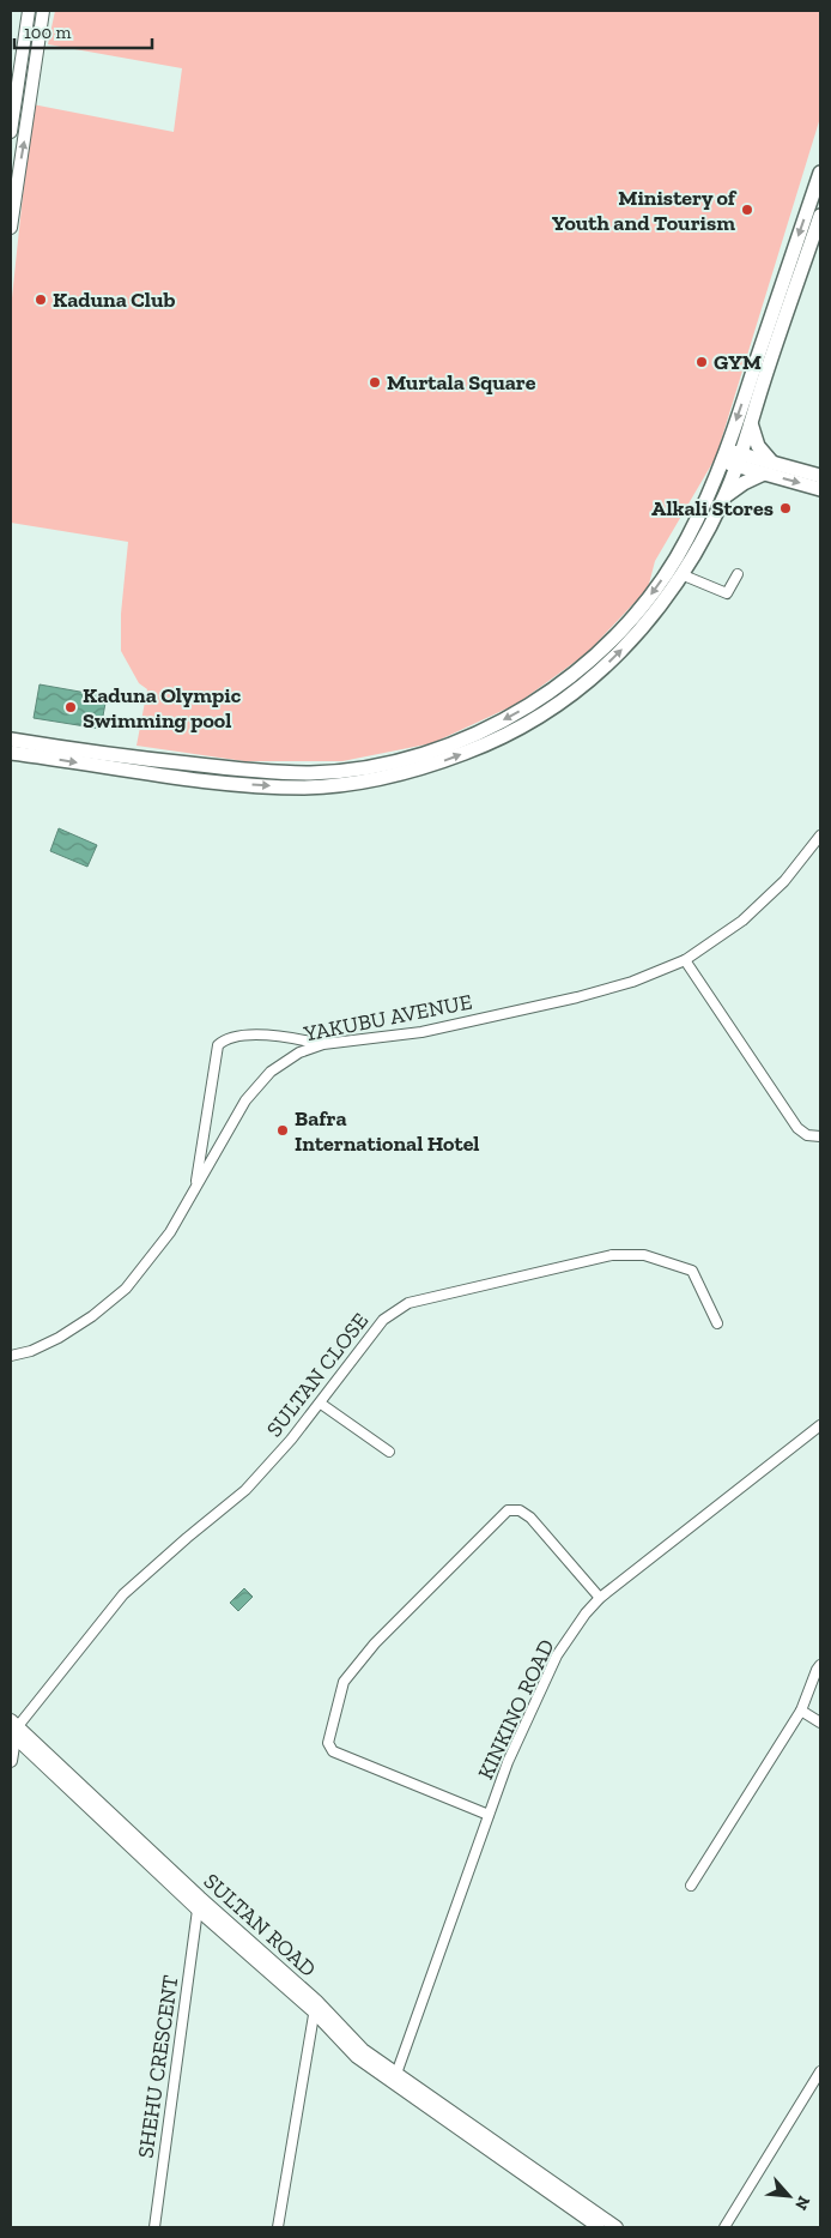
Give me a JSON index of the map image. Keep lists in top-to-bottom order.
{
  "streets": {
    "street": [
      "YAKUBU AVENUE",
      "SULTAN CLOSE",
      "KINKINO ROAD",
      "SULTAN ROAD",
      "SHEHU CRESCENT"
    ]
  },
  "crossings": [
    ["SULTAN CLOSE", "SULTAN ROAD"],
    ["KINKINO ROAD", "SULTAN ROAD"],
    ["SULTAN ROAD", "SHEHU CRESCENT"]
  ],
  "places": [
    "Ministery of Youth and Tourism",
    "Kaduna Club",
    "GYM",
    "Murtala Square",
    "Alkali Stores",
    "Kaduna Olympic Swimming pool",
    "Bafra International Hotel"
  ],
  "scale_bar": "100 m",
  "north": "bottom right"
}
